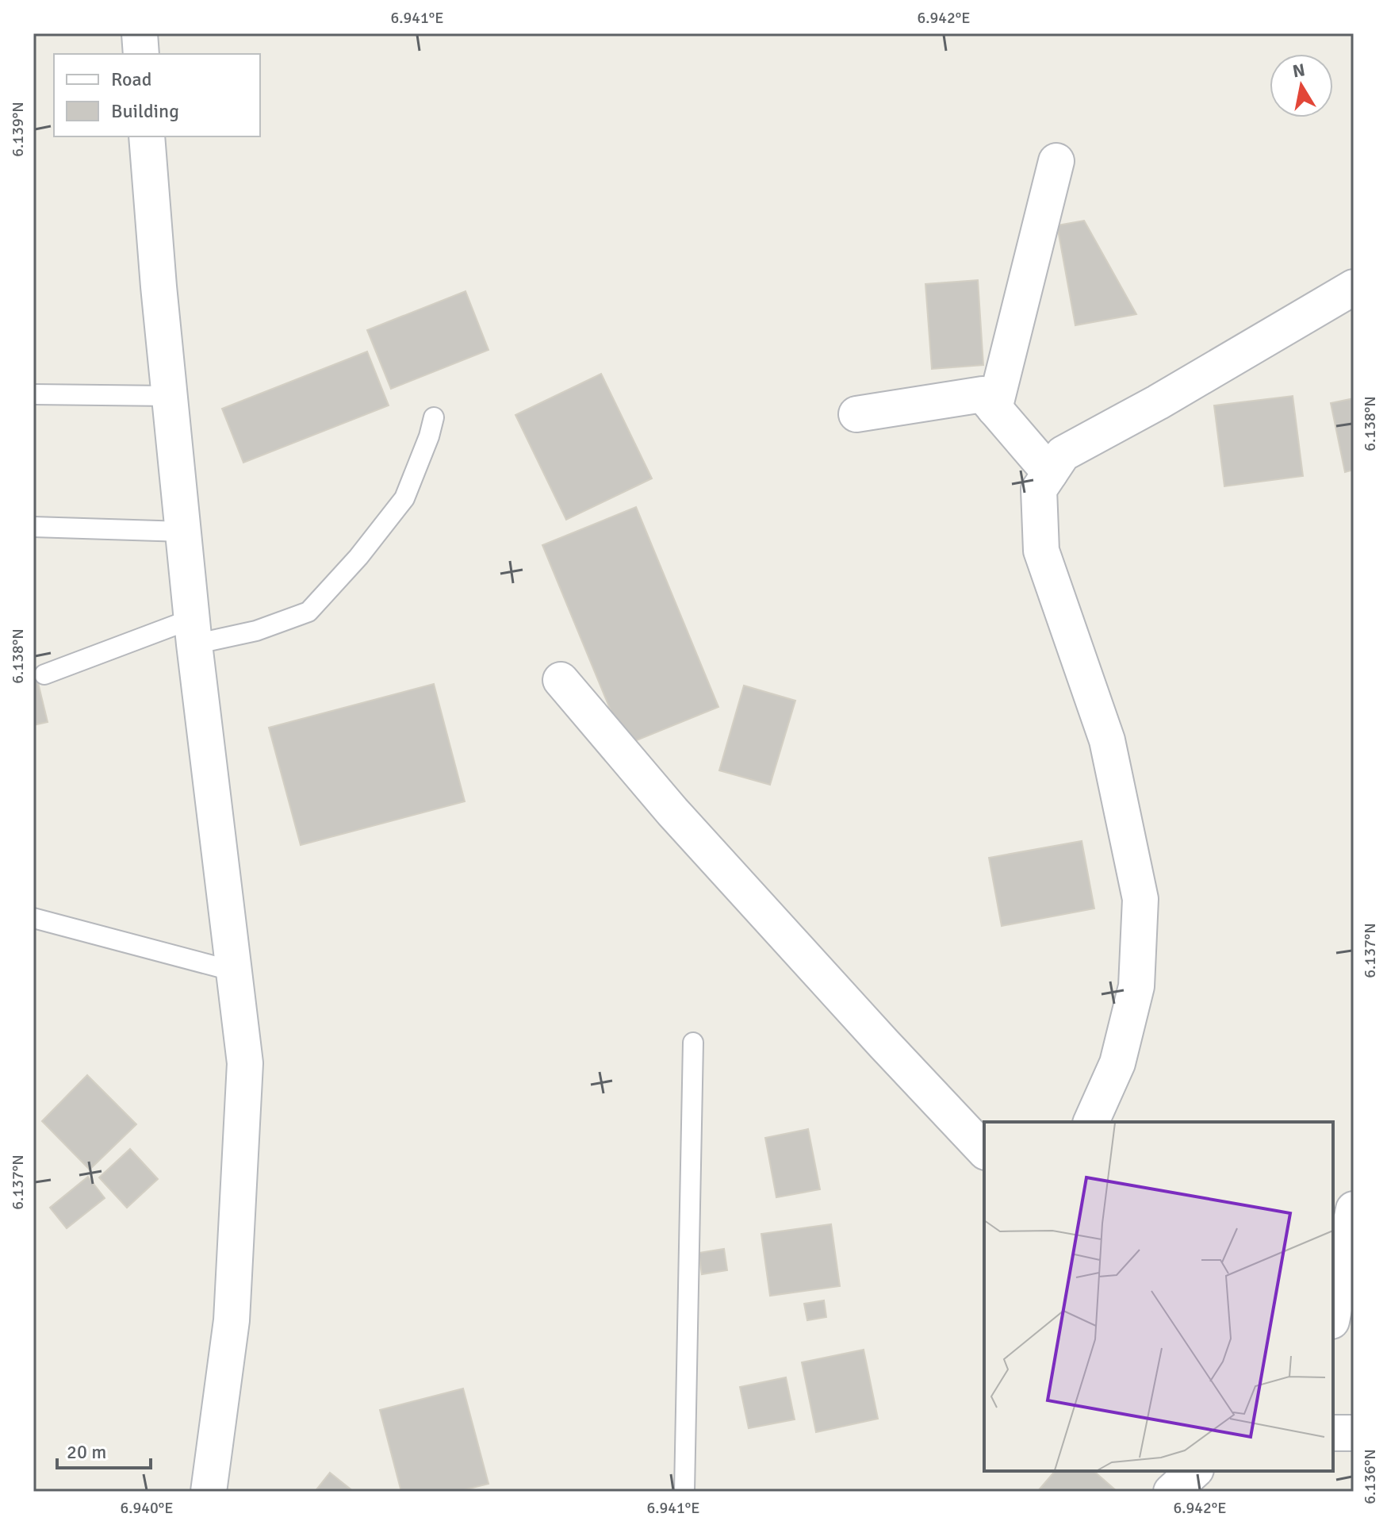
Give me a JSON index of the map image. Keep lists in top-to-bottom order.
{
  "legend": ["Road", "Building"],
  "scale_bar": "20 m",
  "north": "top",
  "coordinates": [
    "6.941°E",
    "6.942°E",
    "6.139°N",
    "6.138°N",
    "6.137°N",
    "6.136°N",
    "6.940°E"
  ]
}
